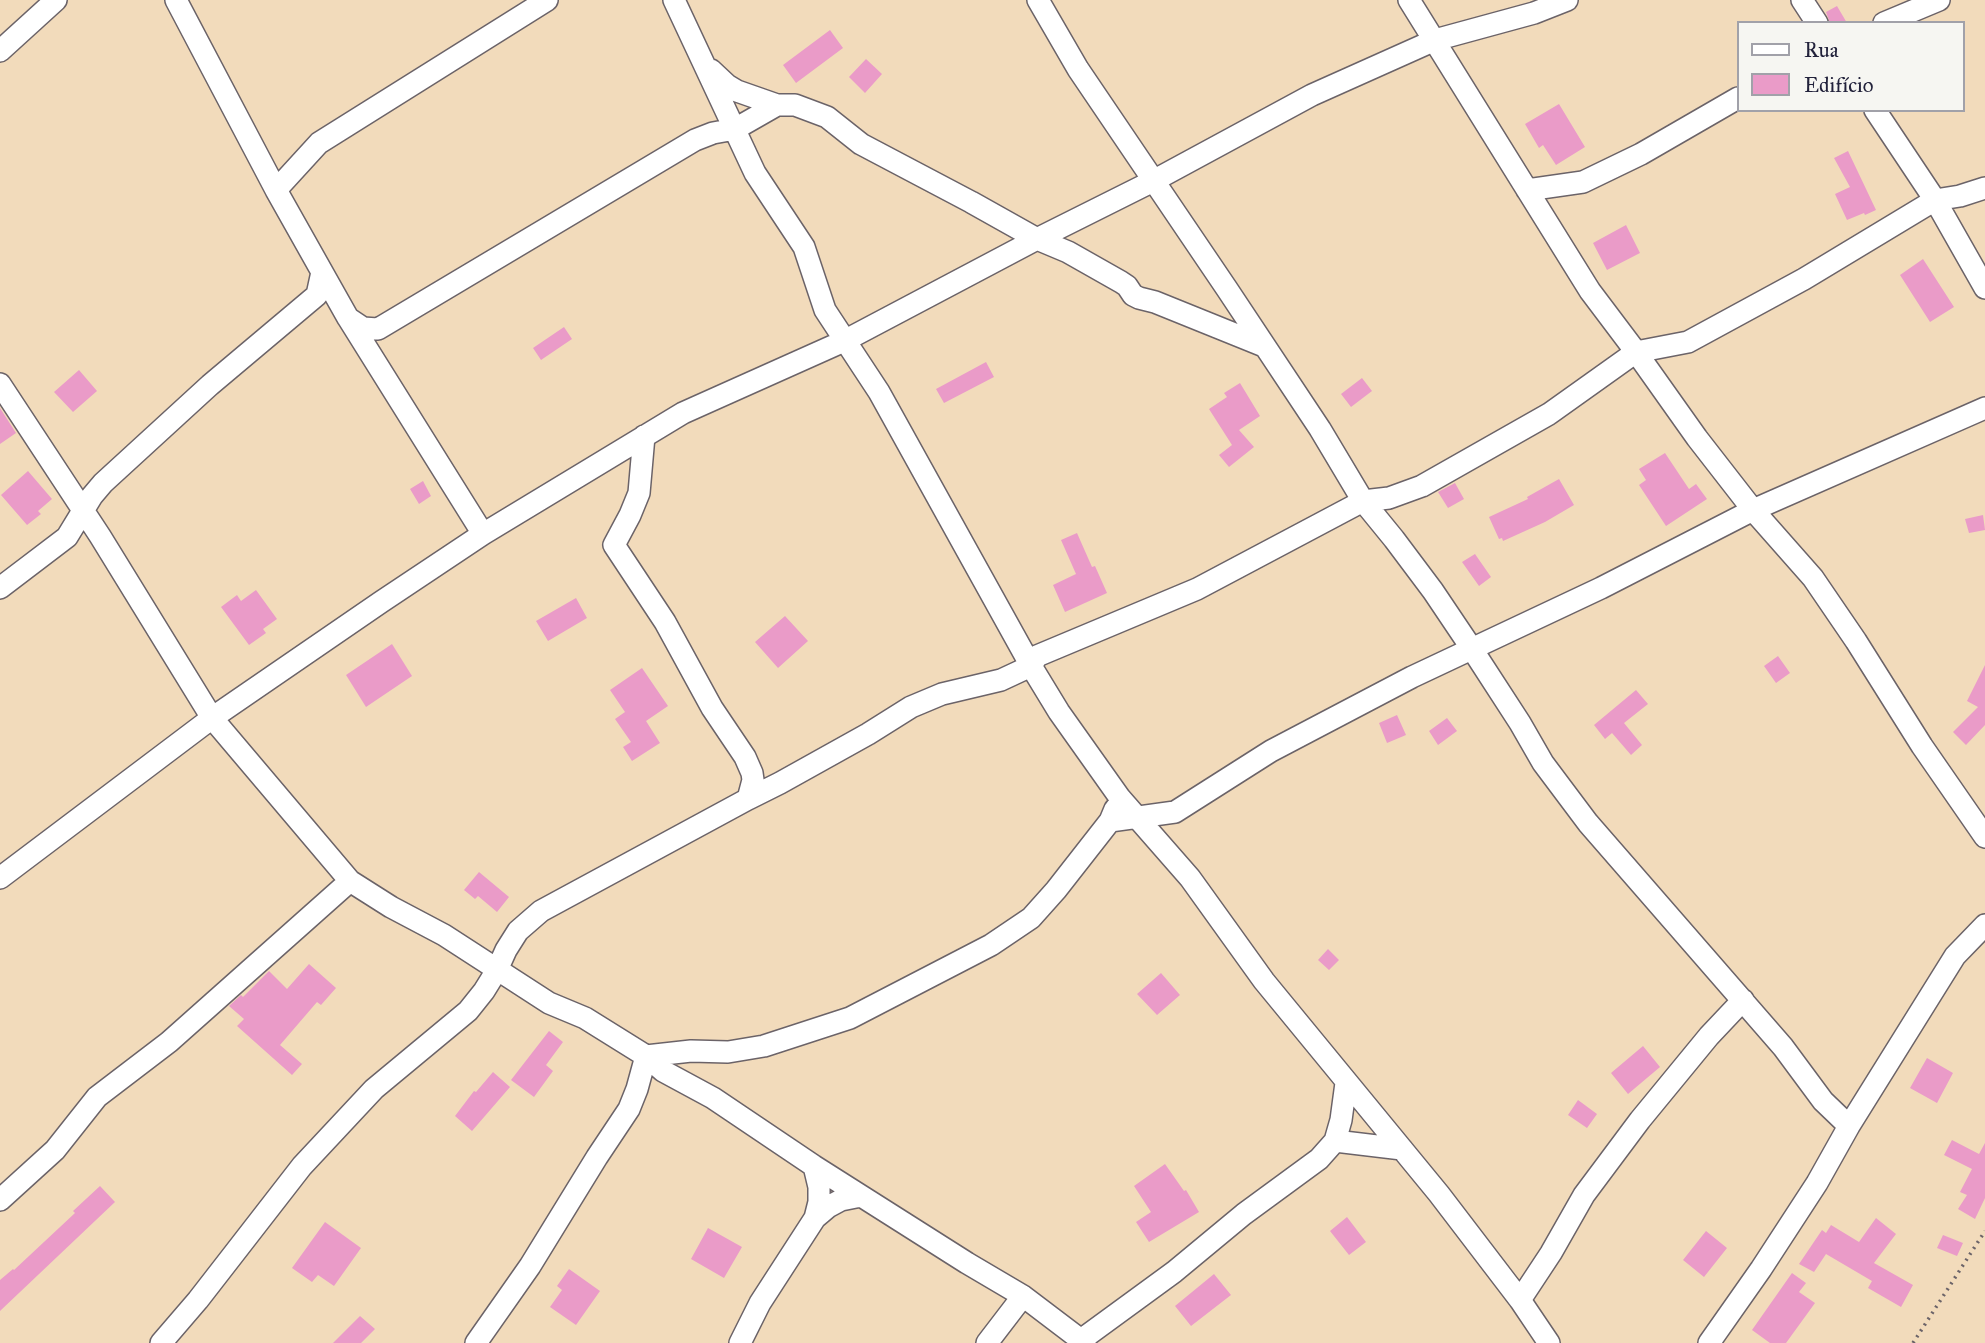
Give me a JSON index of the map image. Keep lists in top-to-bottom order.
{
  "legend": ["Rua", "Edifício"]
}
